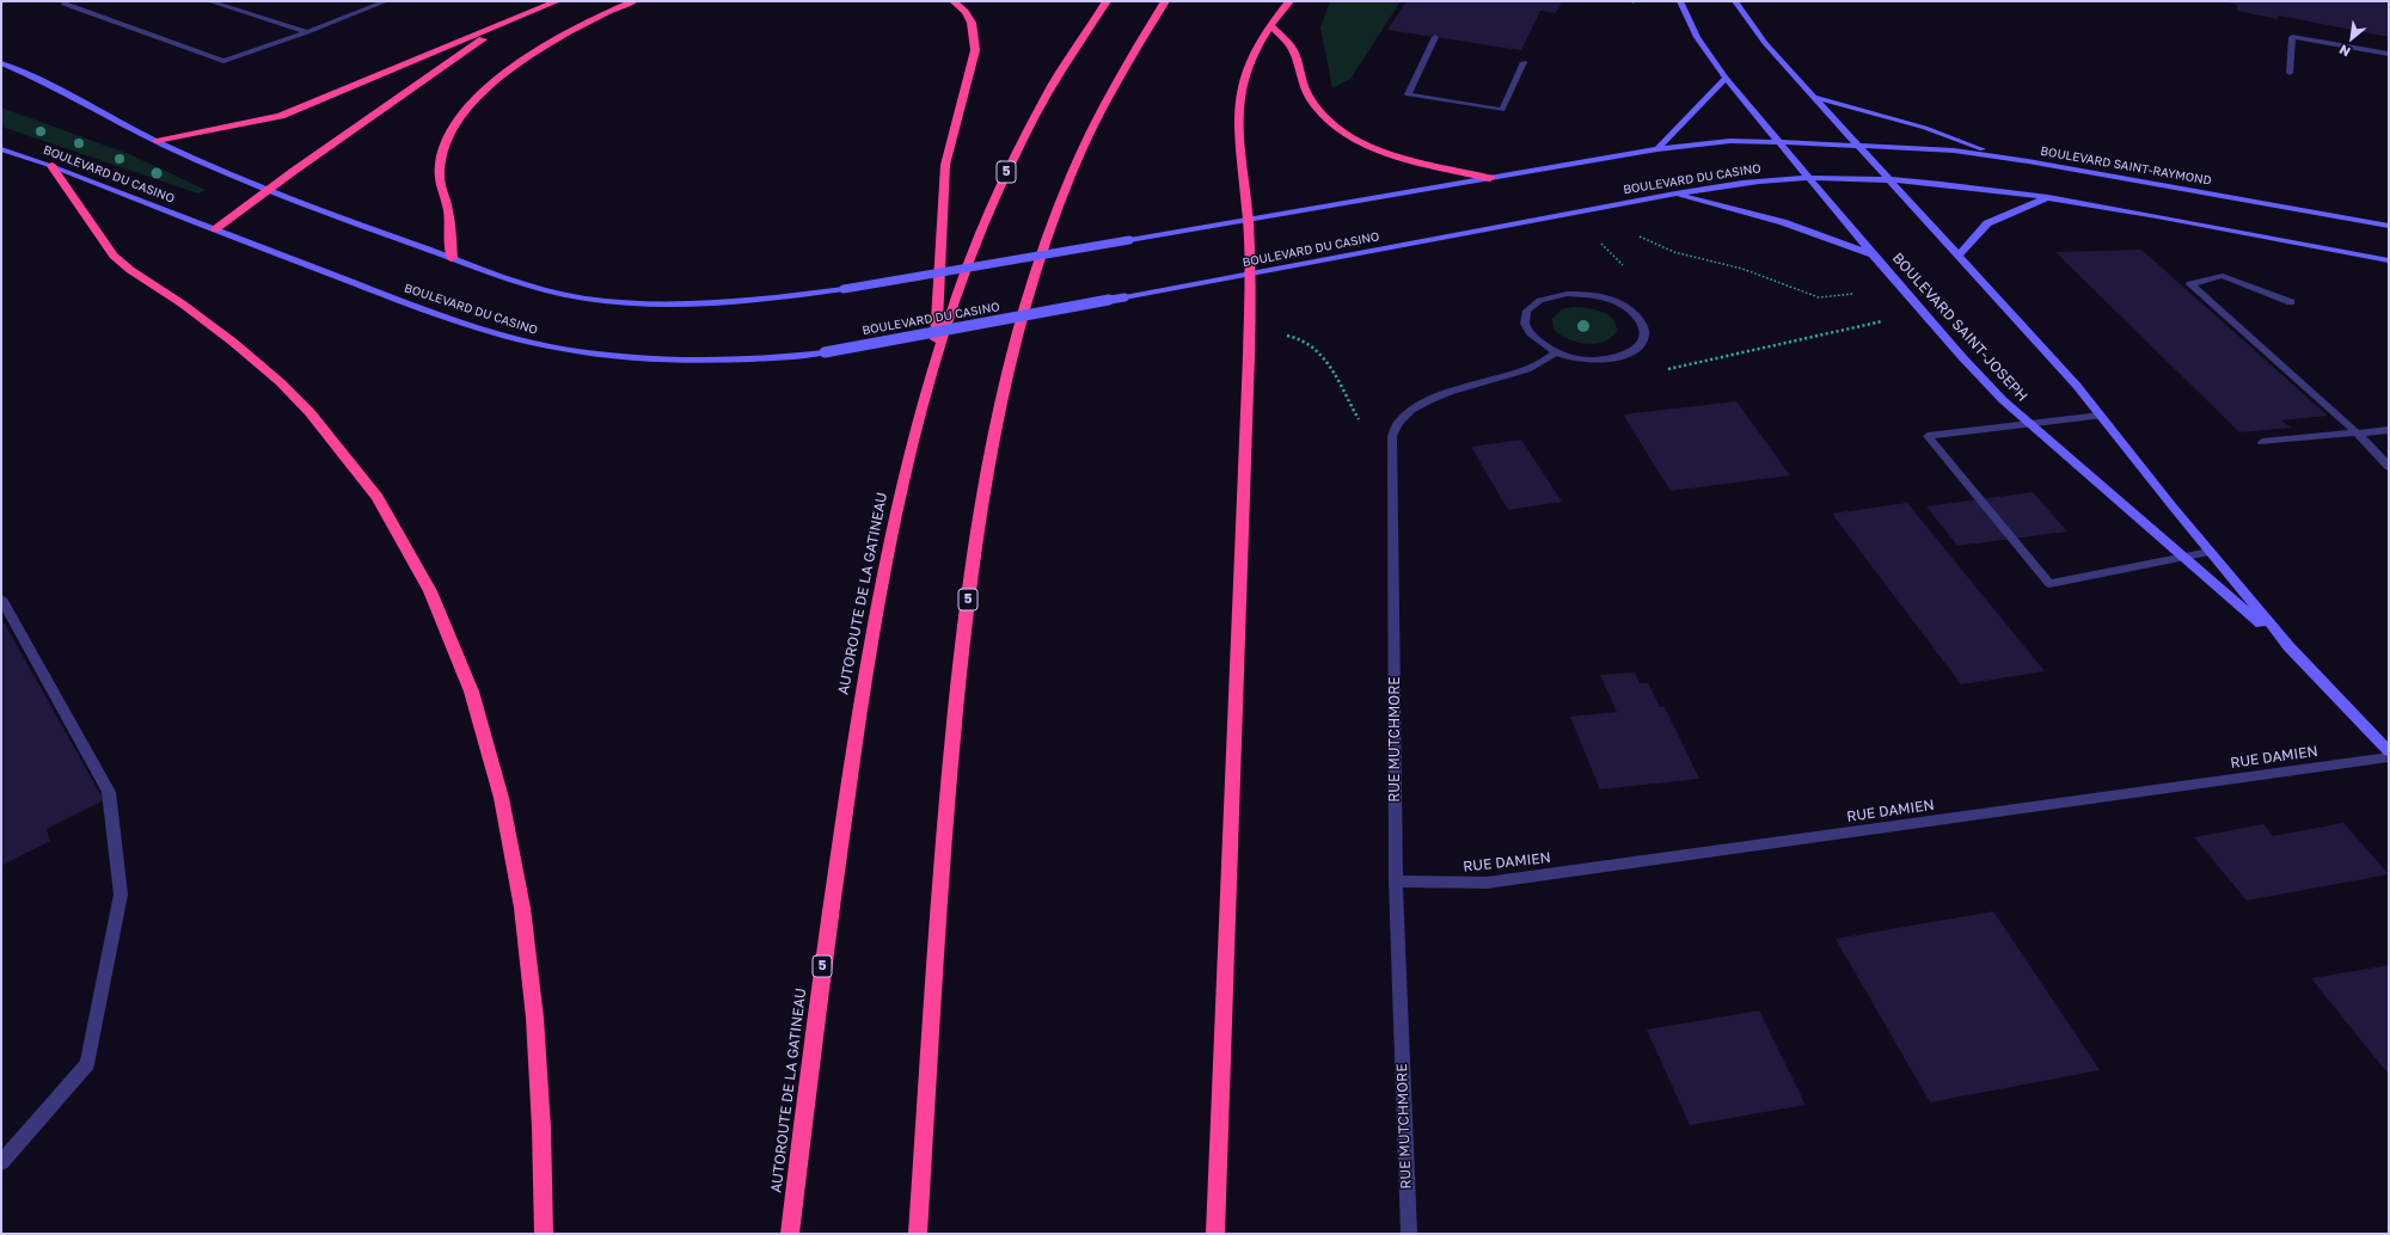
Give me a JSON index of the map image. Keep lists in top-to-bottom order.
{
  "streets": {
    "highway": ["5", "AUTOROUTE DE LA GATINEAU"],
    "main road": ["BOULEVARD SAINT-RAYMOND", "BOULEVARD DU CASINO", "BOULEVARD SAINT-JOSEPH"],
    "street": ["RUE MUTCHMORE", "RUE DAMIEN"]
  },
  "crossings": [
    ["BOULEVARD SAINT-RAYMOND", "BOULEVARD DU CASINO"],
    ["BOULEVARD SAINT-RAYMOND", "BOULEVARD SAINT-JOSEPH"],
    ["BOULEVARD DU CASINO", "BOULEVARD SAINT-JOSEPH"],
    ["RUE MUTCHMORE", "RUE DAMIEN"]
  ],
  "north": "bottom left"
}
